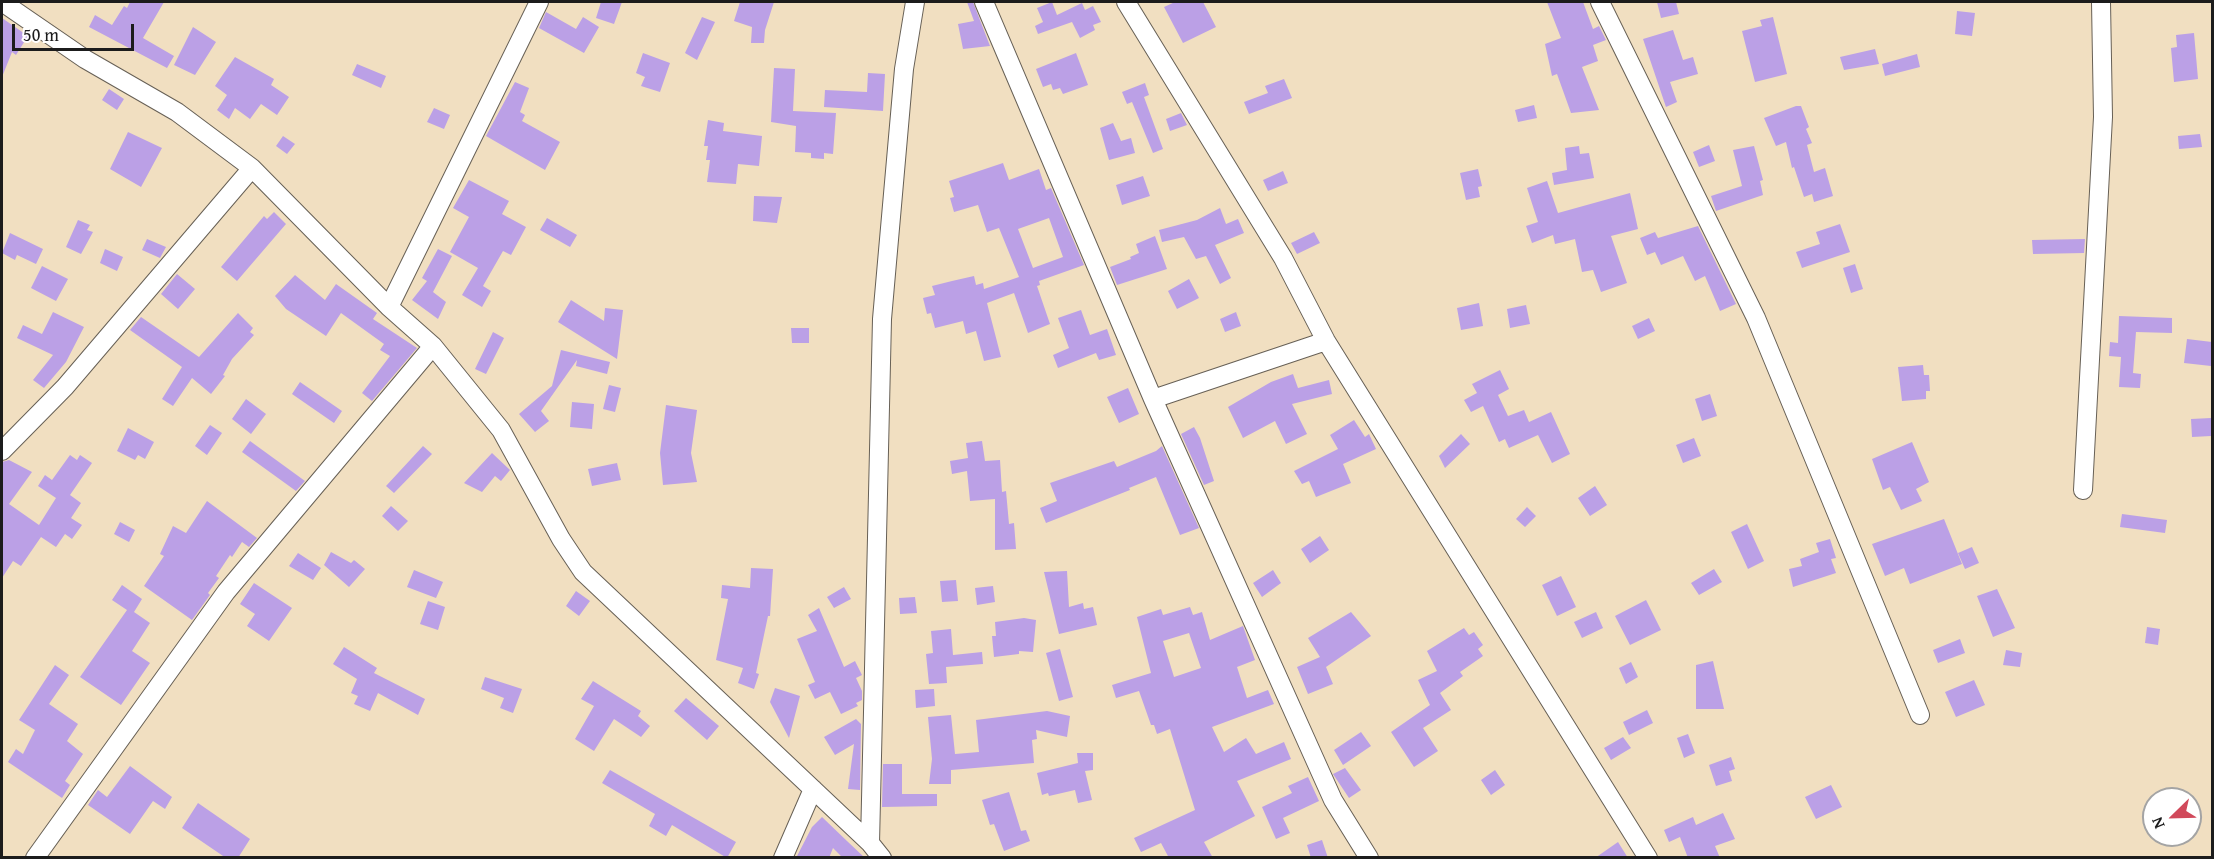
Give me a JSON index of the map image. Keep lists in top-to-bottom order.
{
  "scale_bar": "50 m",
  "north": "bottom left"
}
